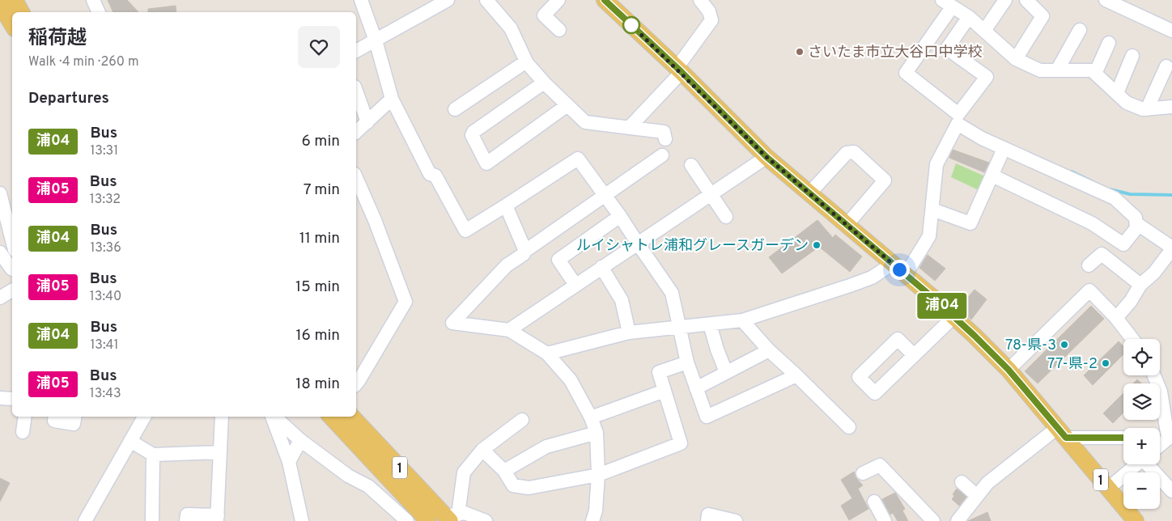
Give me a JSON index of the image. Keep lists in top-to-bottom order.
{
  "streets": {
    "main road": ["1"]
  },
  "places": [
    "さいたま市立大谷口中学校",
    "ルイシャトレ浦和グレースガーデン",
    "78-県-3",
    "77-県-2"
  ],
  "lines": ["bus line 浦04"],
  "page": {
    "on_map": "浦04",
    "heading": [
      ["稲荷越", "Walk · 4 min · 260 m"],
      "Departures"
    ],
    "list": [
      {
        "mark": "浦04",
        "name": "Bus",
        "note": "13:31",
        "value": "6 min"
      },
      {
        "mark": "浦05",
        "name": "Bus",
        "note": "13:32",
        "value": "7 min"
      },
      {
        "mark": "浦04",
        "name": "Bus",
        "note": "13:36",
        "value": "11 min"
      },
      {
        "mark": "浦05",
        "name": "Bus",
        "note": "13:40",
        "value": "15 min"
      },
      {
        "mark": "浦04",
        "name": "Bus",
        "note": "13:41",
        "value": "16 min"
      },
      {
        "mark": "浦05",
        "name": "Bus",
        "note": "13:43",
        "value": "18 min"
      }
    ],
    "map_buttons": ["+", "−"]
  }
}
